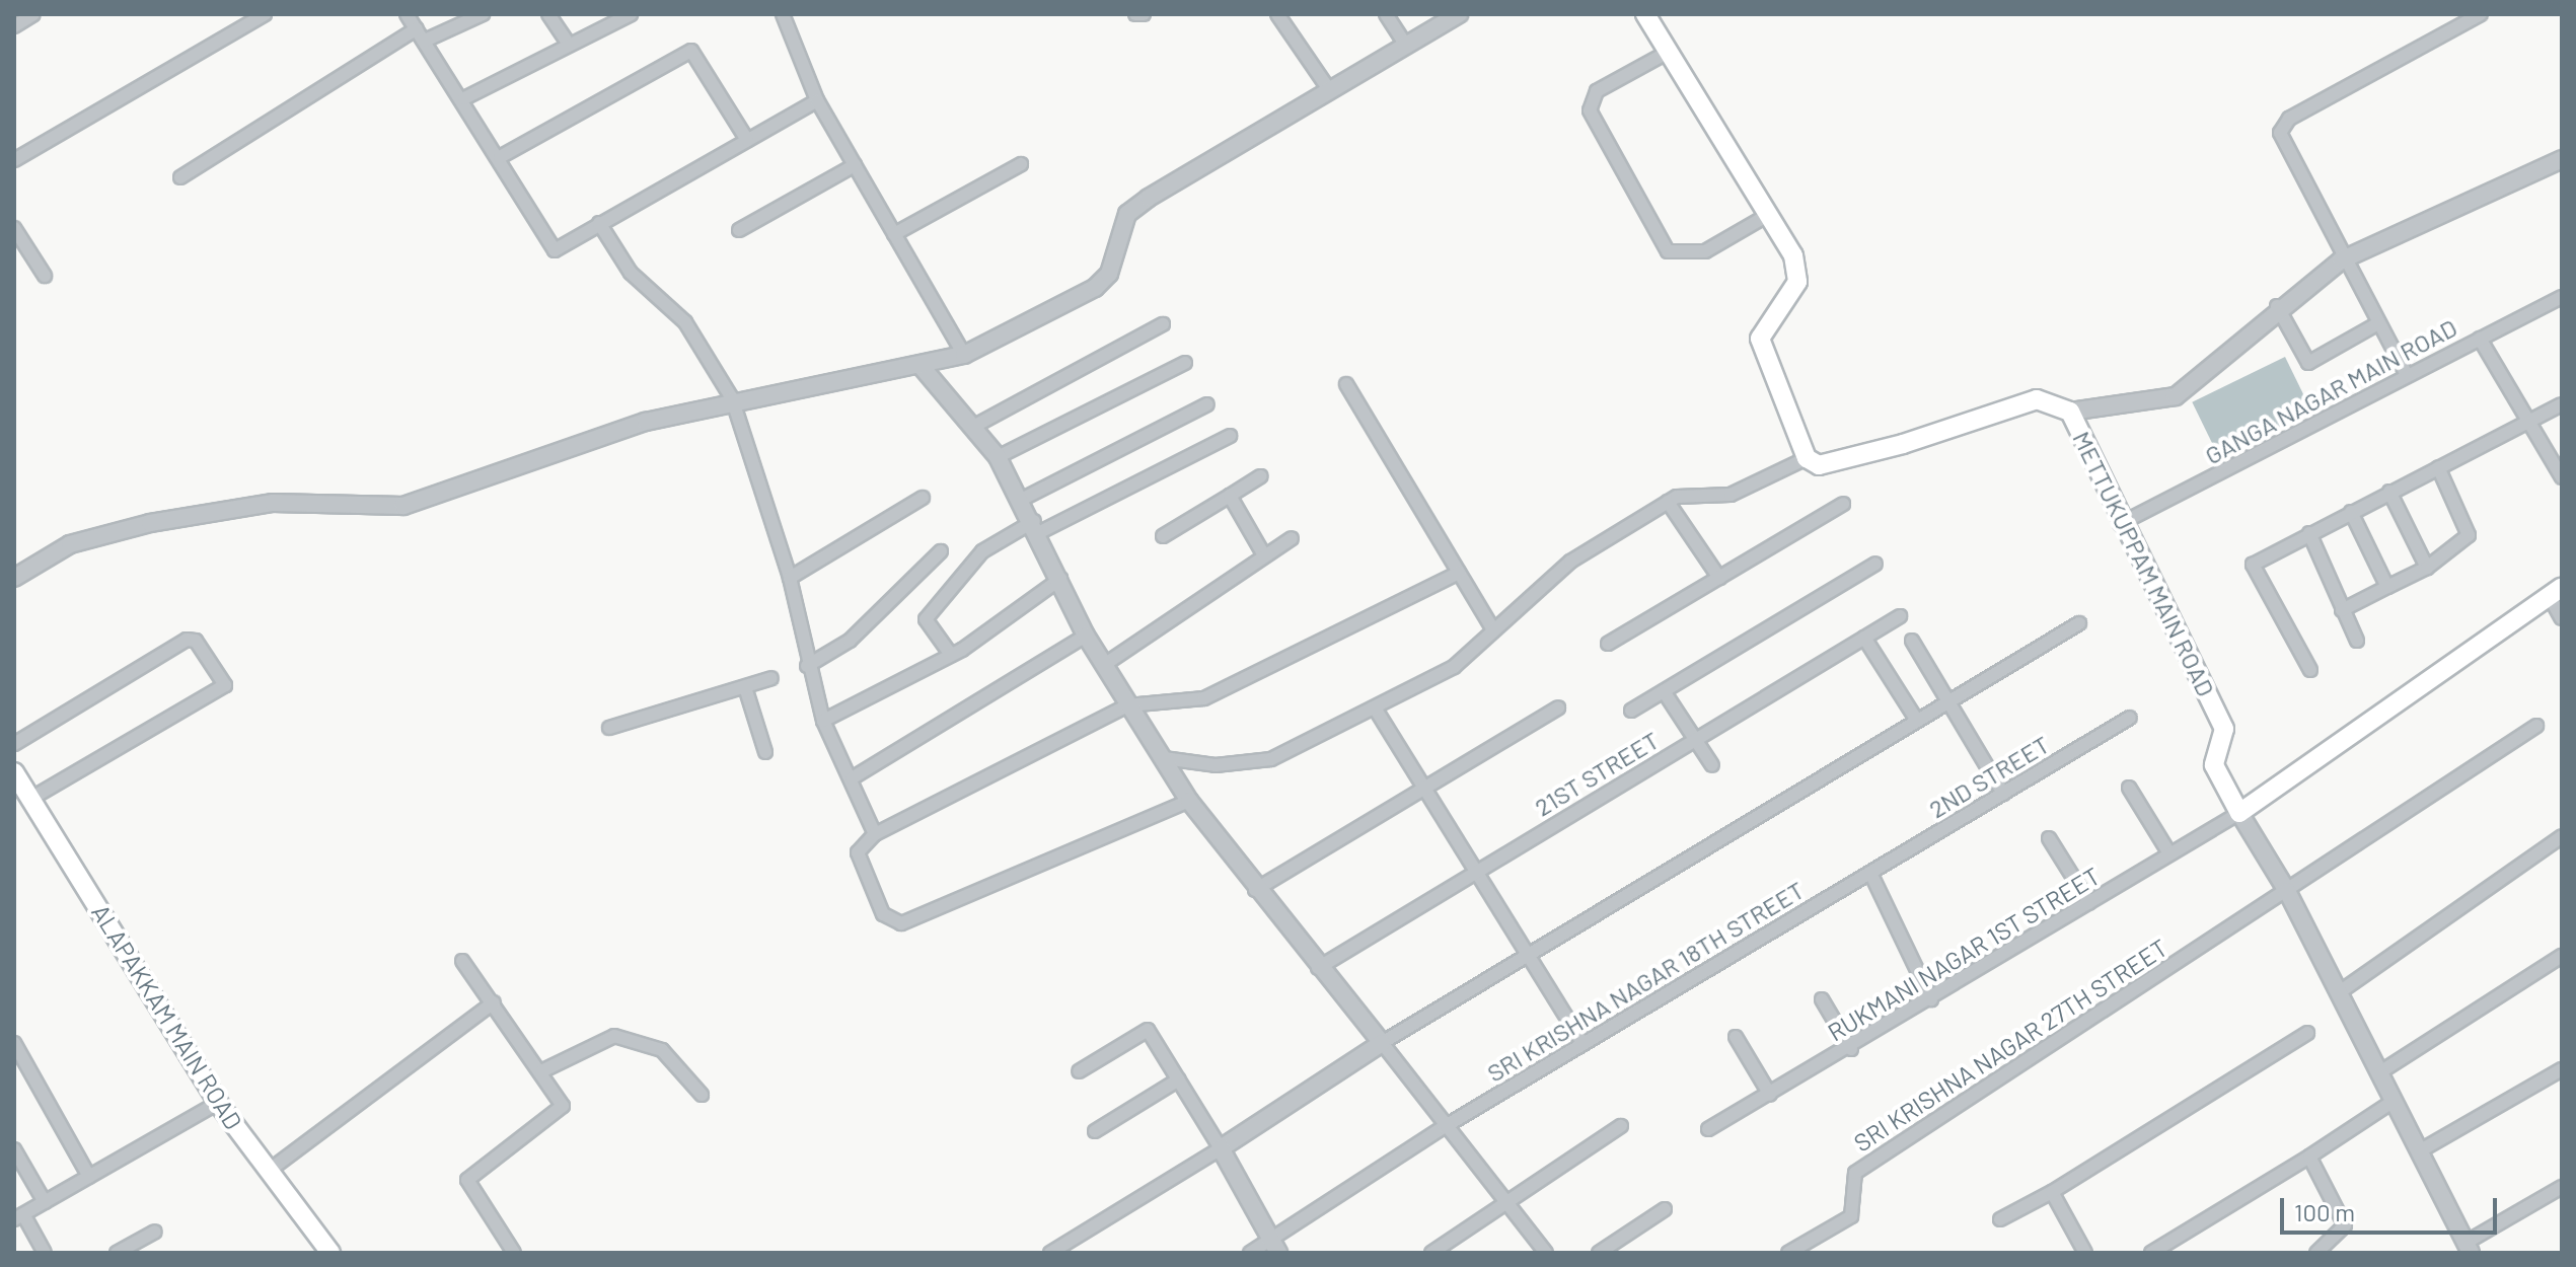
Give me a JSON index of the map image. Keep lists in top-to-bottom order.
{
  "streets": {
    "main road": ["METTUKUPPAM MAIN ROAD", "ALAPAKKAM MAIN ROAD"],
    "street": [
      "GANGA NAGAR MAIN ROAD",
      "21ST STREET",
      "2ND STREET",
      "RUKMANI NAGAR 1ST STREET",
      "SRI KRISHNA NAGAR 18TH STREET",
      "SRI KRISHNA NAGAR 27TH STREET"
    ]
  },
  "crossings": [
    ["GANGA NAGAR MAIN ROAD", "METTUKUPPAM MAIN ROAD"],
    ["METTUKUPPAM MAIN ROAD", "RUKMANI NAGAR 1ST STREET"],
    ["2ND STREET", "SRI KRISHNA NAGAR 18TH STREET"]
  ],
  "scale_bar": "100 m"
}
